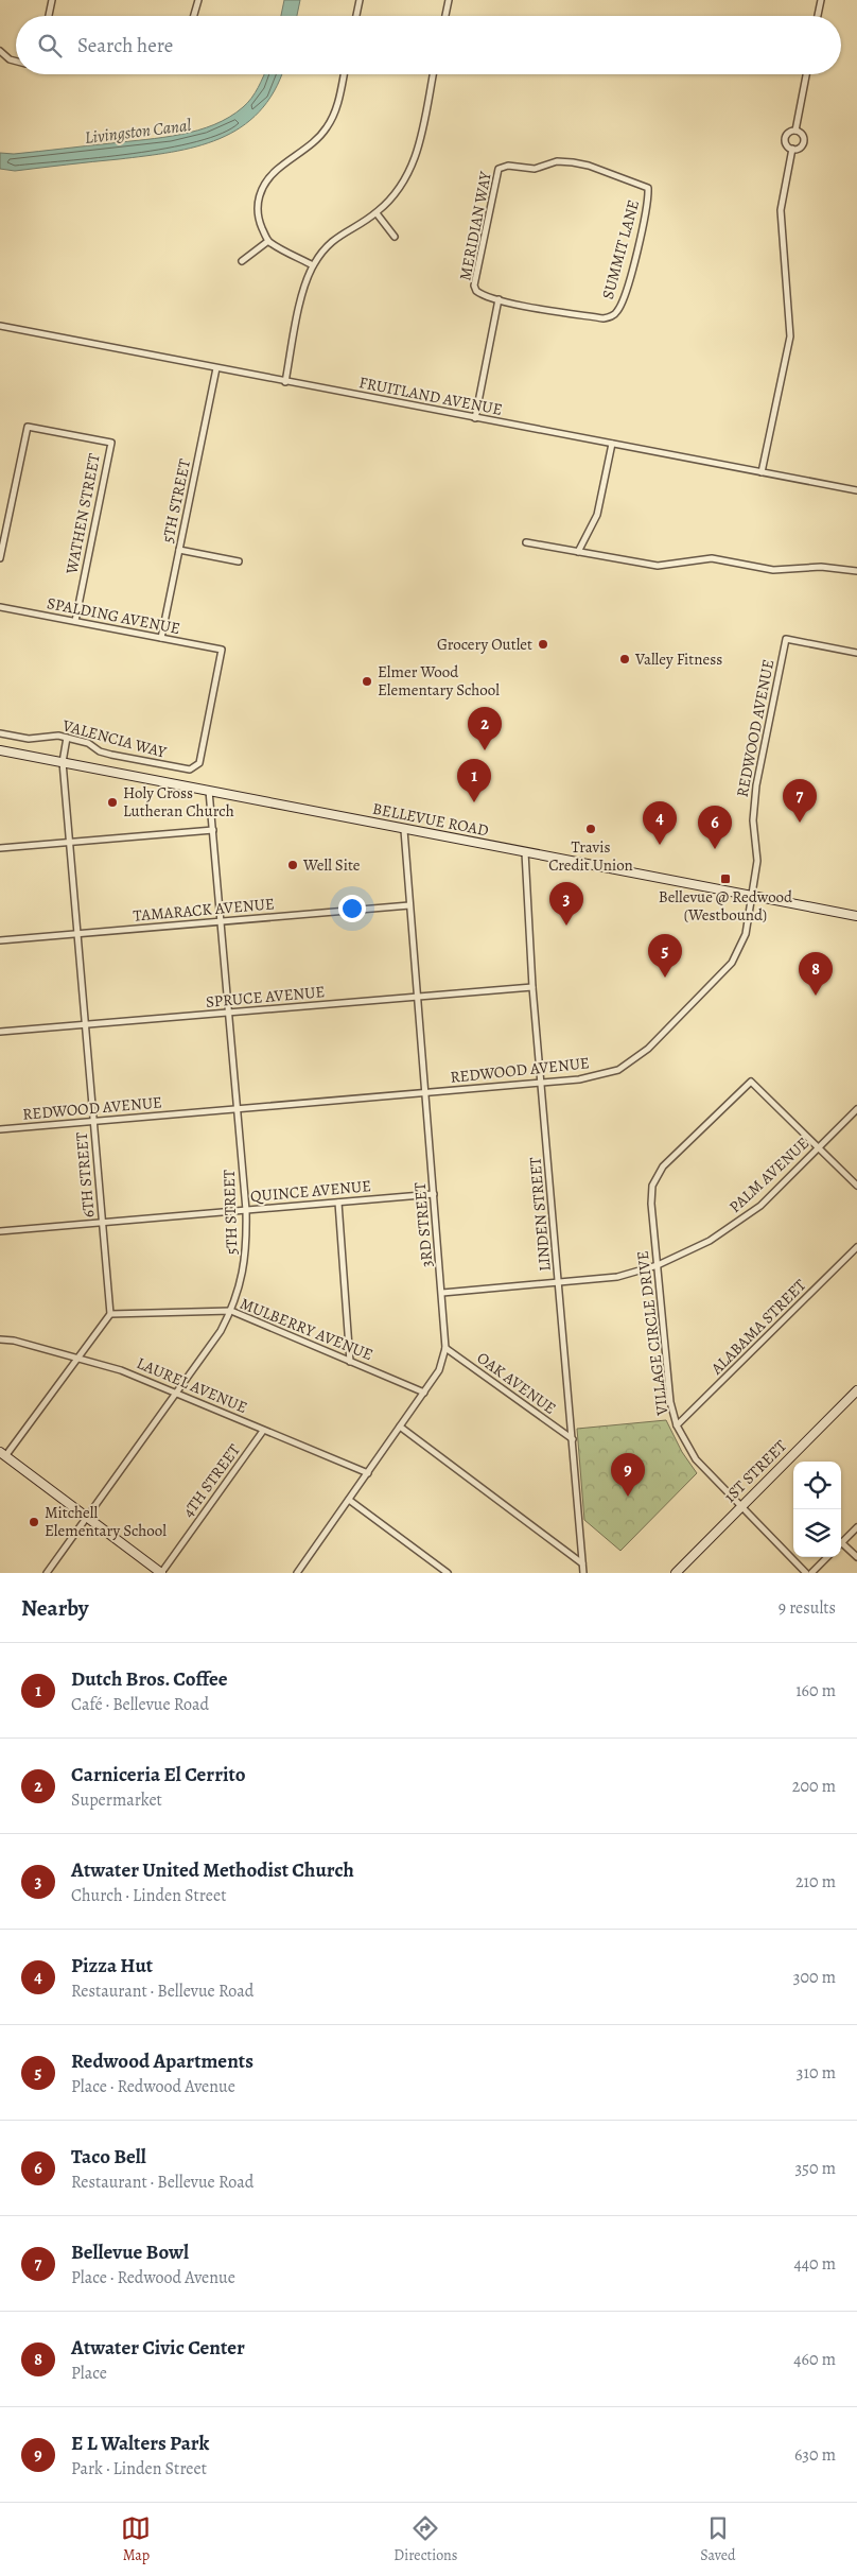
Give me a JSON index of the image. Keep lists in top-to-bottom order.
{
  "streets": {
    "main road": ["BELLEVUE ROAD", "1ST STREET"],
    "street": [
      "MERIDIAN WAY",
      "SUMMIT LANE",
      "FRUITLAND AVENUE",
      "5TH STREET",
      "WATHEN STREET",
      "SPALDING AVENUE",
      "REDWOOD AVENUE",
      "VALENCIA WAY",
      "TAMARACK AVENUE",
      "SPRUCE AVENUE",
      "6TH STREET",
      "PALM AVENUE",
      "QUINCE AVENUE",
      "LINDEN STREET",
      "3RD STREET",
      "ALABAMA STREET",
      "MULBERRY AVENUE",
      "VILLAGE CIRCLE DRIVE",
      "OAK AVENUE",
      "LAUREL AVENUE",
      "4TH STREET"
    ]
  },
  "crossings": [
    ["MERIDIAN WAY", "SUMMIT LANE"],
    ["FRUITLAND AVENUE", "5TH STREET"],
    ["5TH STREET", "SPALDING AVENUE"],
    ["5TH STREET", "REDWOOD AVENUE"],
    ["5TH STREET", "BELLEVUE ROAD"],
    ["5TH STREET", "TAMARACK AVENUE"],
    ["5TH STREET", "SPRUCE AVENUE"],
    ["5TH STREET", "QUINCE AVENUE"],
    ["5TH STREET", "MULBERRY AVENUE"],
    ["5TH STREET", "LAUREL AVENUE"],
    ["WATHEN STREET", "SPALDING AVENUE"],
    ["SPALDING AVENUE", "VALENCIA WAY"],
    ["REDWOOD AVENUE", "BELLEVUE ROAD"],
    ["REDWOOD AVENUE", "6TH STREET"],
    ["REDWOOD AVENUE", "LINDEN STREET"],
    ["REDWOOD AVENUE", "3RD STREET"],
    ["VALENCIA WAY", "6TH STREET"],
    ["BELLEVUE ROAD", "6TH STREET"],
    ["BELLEVUE ROAD", "LINDEN STREET"],
    ["BELLEVUE ROAD", "3RD STREET"],
    ["TAMARACK AVENUE", "6TH STREET"],
    ["TAMARACK AVENUE", "3RD STREET"],
    ["SPRUCE AVENUE", "6TH STREET"],
    ["SPRUCE AVENUE", "LINDEN STREET"],
    ["SPRUCE AVENUE", "3RD STREET"],
    ["6TH STREET", "QUINCE AVENUE"],
    ["6TH STREET", "MULBERRY AVENUE"],
    ["PALM AVENUE", "LINDEN STREET"],
    ["PALM AVENUE", "3RD STREET"],
    ["PALM AVENUE", "VILLAGE CIRCLE DRIVE"],
    ["QUINCE AVENUE", "3RD STREET"],
    ["LINDEN STREET", "OAK AVENUE"],
    ["3RD STREET", "MULBERRY AVENUE"],
    ["3RD STREET", "OAK AVENUE"],
    ["3RD STREET", "LAUREL AVENUE"],
    ["ALABAMA STREET", "VILLAGE CIRCLE DRIVE"],
    ["VILLAGE CIRCLE DRIVE", "1ST STREET"],
    ["LAUREL AVENUE", "4TH STREET"]
  ],
  "water": ["Livingston Canal"],
  "places": {
    "other": [
      "Grocery Outlet",
      "Valley Fitness",
      "Elmer Wood Elementary School",
      "Holy Cross Lutheran Church",
      "Travis Credit Union",
      "Well Site",
      "Mitchell Elementary School"
    ],
    "transit": ["Bellevue @ Redwood (Westbound)"]
  },
  "page": {
    "search": "Search here",
    "pins": [
      "2",
      "1",
      "7",
      "4",
      "6",
      "3",
      "5",
      "8",
      "9"
    ],
    "heading": ["Nearby", "9 results"],
    "list": [
      {
        "mark": "1",
        "name": "Dutch Bros. Coffee",
        "note": "Café · Bellevue Road",
        "value": "160 m"
      },
      {
        "mark": "2",
        "name": "Carniceria El Cerrito",
        "note": "Supermarket",
        "value": "200 m"
      },
      {
        "mark": "3",
        "name": "Atwater United Methodist Church",
        "note": "Church · Linden Street",
        "value": "210 m"
      },
      {
        "mark": "4",
        "name": "Pizza Hut",
        "note": "Restaurant · Bellevue Road",
        "value": "300 m"
      },
      {
        "mark": "5",
        "name": "Redwood Apartments",
        "note": "Place · Redwood Avenue",
        "value": "310 m"
      },
      {
        "mark": "6",
        "name": "Taco Bell",
        "note": "Restaurant · Bellevue Road",
        "value": "350 m"
      },
      {
        "mark": "7",
        "name": "Bellevue Bowl",
        "note": "Place · Redwood Avenue",
        "value": "440 m"
      },
      {
        "mark": "8",
        "name": "Atwater Civic Center",
        "note": "Place",
        "value": "460 m"
      },
      {
        "mark": "9",
        "name": "E L Walters Park",
        "note": "Park · Linden Street",
        "value": "630 m"
      }
    ],
    "nav": ["Map", "Directions", "Saved"]
  }
}
